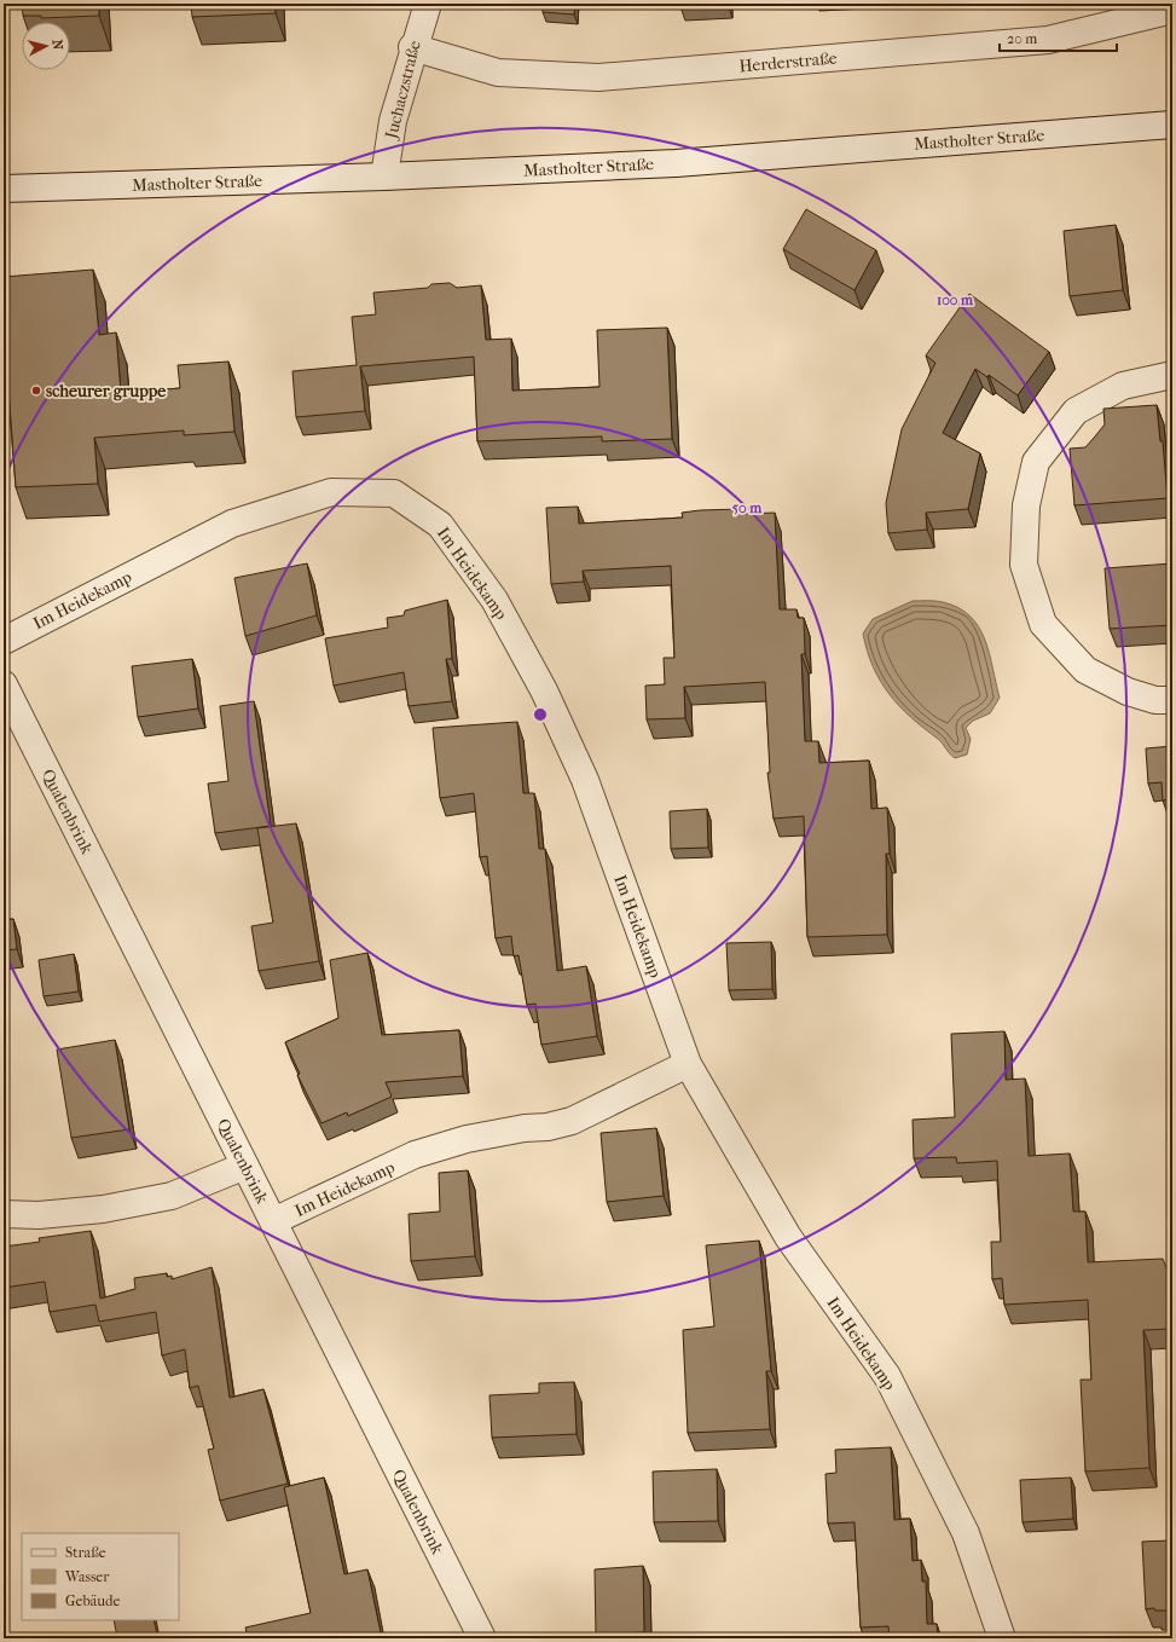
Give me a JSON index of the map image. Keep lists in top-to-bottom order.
{
  "streets": {
    "street": [
      "Herderstraße",
      "Juchaczstraße",
      "Mastholter Straße",
      "Im Heidekamp",
      "Qualenbrink"
    ]
  },
  "crossings": [
    ["Herderstraße", "Juchaczstraße"],
    ["Juchaczstraße", "Mastholter Straße"],
    ["Im Heidekamp", "Qualenbrink"]
  ],
  "places": ["scheurer gruppe"],
  "legend": ["Straße", "Wasser", "Gebäude"],
  "scale_bar": "20 m",
  "north": "right",
  "rings": ["100 m", "50 m"]
}
